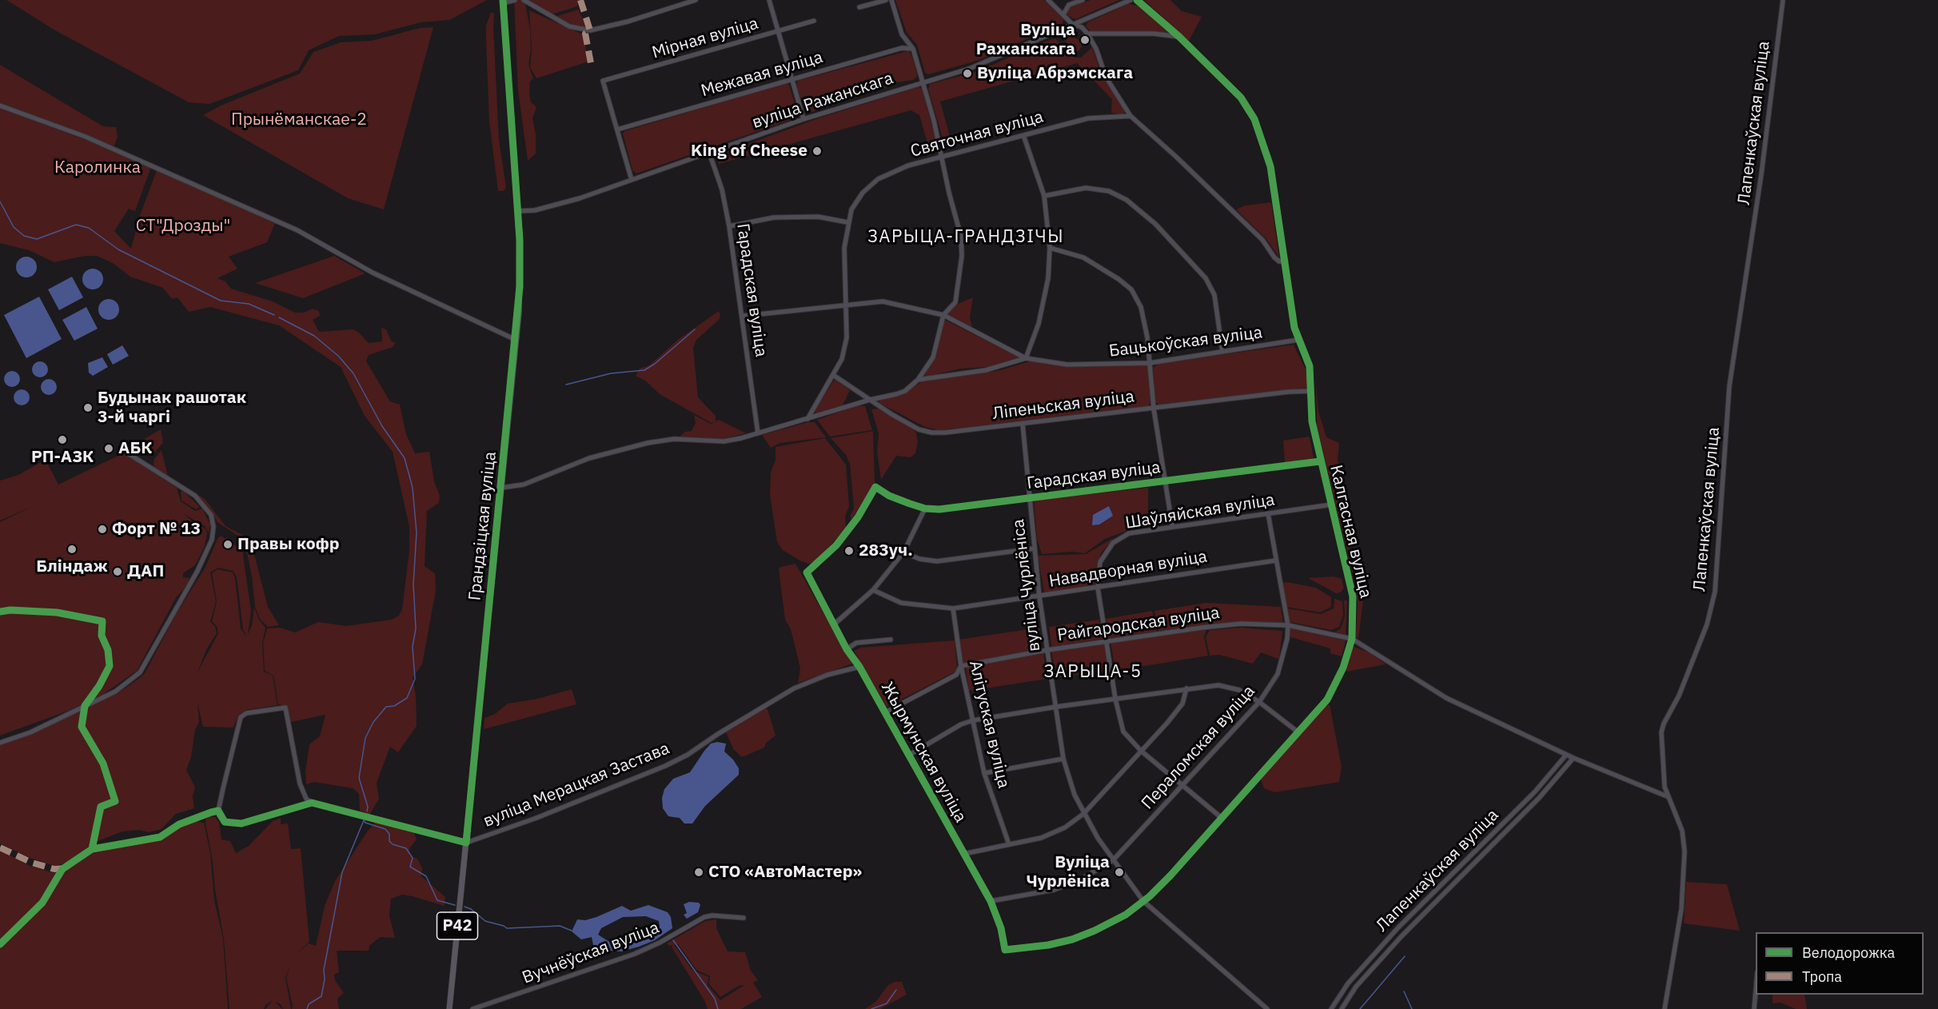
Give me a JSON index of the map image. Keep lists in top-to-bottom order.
{
  "streets": {
    "main road": ["Грандзіцкая вуліца", "Р42"],
    "street": [
      "Мірная вуліца",
      "Межавая вуліца",
      "вуліца Ражанскага",
      "Лапенкаўская вуліца",
      "Святочная вуліца",
      "Гарадская вуліца",
      "Бацькоўская вуліца",
      "Ліпеньская вуліца",
      "Шаўляйская вуліца",
      "Калгасная вуліца",
      "Навадворная вуліца",
      "вуліца Чурлёніса",
      "Райгародская вуліца",
      "Алітуская вуліца",
      "Пераломская вуліца",
      "Жырмунская вуліца",
      "вуліца Мерацкая Застава",
      "Вучнёўская вуліца"
    ]
  },
  "crossings": [
    ["Мірная вуліца", "Межавая вуліца"],
    ["вуліца Ражанскага", "Гарадская вуліца"],
    ["вуліца Ражанскага", "Грандзіцкая вуліца"],
    ["вуліца Ражанскага", "Р42"],
    ["Святочная вуліца", "Бацькоўская вуліца"],
    ["Святочная вуліца", "Ліпеньская вуліца"],
    ["Гарадская вуліца", "Бацькоўская вуліца"],
    ["Гарадская вуліца", "Калгасная вуліца"],
    ["Гарадская вуліца", "вуліца Чурлёніса"],
    ["Гарадская вуліца", "Жырмунская вуліца"],
    ["Бацькоўская вуліца", "Калгасная вуліца"],
    ["Ліпеньская вуліца", "Калгасная вуліца"],
    ["Ліпеньская вуліца", "вуліца Чурлёніса"],
    ["Шаўляйская вуліца", "Калгасная вуліца"],
    ["Шаўляйская вуліца", "Навадворная вуліца"],
    ["Шаўляйская вуліца", "Райгародская вуліца"],
    ["Шаўляйская вуліца", "Пераломская вуліца"],
    ["Грандзіцкая вуліца", "вуліца Мерацкая Застава"],
    ["Грандзіцкая вуліца", "Р42"],
    ["Калгасная вуліца", "вуліца Чурлёніса"],
    ["Калгасная вуліца", "Райгародская вуліца"],
    ["Калгасная вуліца", "Жырмунская вуліца"],
    ["Навадворная вуліца", "вуліца Чурлёніса"],
    ["Навадворная вуліца", "Алітуская вуліца"],
    ["Навадворная вуліца", "Пераломская вуліца"],
    ["вуліца Чурлёніса", "Райгародская вуліца"],
    ["вуліца Чурлёніса", "Пераломская вуліца"],
    ["Райгародская вуліца", "Алітуская вуліца"],
    ["Райгародская вуліца", "Пераломская вуліца"],
    ["Пераломская вуліца", "Жырмунская вуліца"],
    ["Жырмунская вуліца", "вуліца Мерацкая Застава"]
  ],
  "districts": ["ЗАРЫЦА-ГРАНДЗІЧЫ", "ЗАРЫЦА-5"],
  "parks": ["Прынёманскае-2", "Каролинка", "СТ\"Дрозды\""],
  "places": [
    "Вуліца Ражанскага",
    "Вуліца Абрэмскага",
    "King of Cheese",
    "Будынак рашотак 3-й чаргі",
    "РП-АЗК",
    "АБК",
    "Форт № 13",
    "Правы кофр",
    "Бліндаж",
    "283уч.",
    "ДАП",
    "СТО «АвтоМастер»",
    "Вуліца Чурлёніса"
  ],
  "legend": ["Велодорожка", "Тропа"]
}
